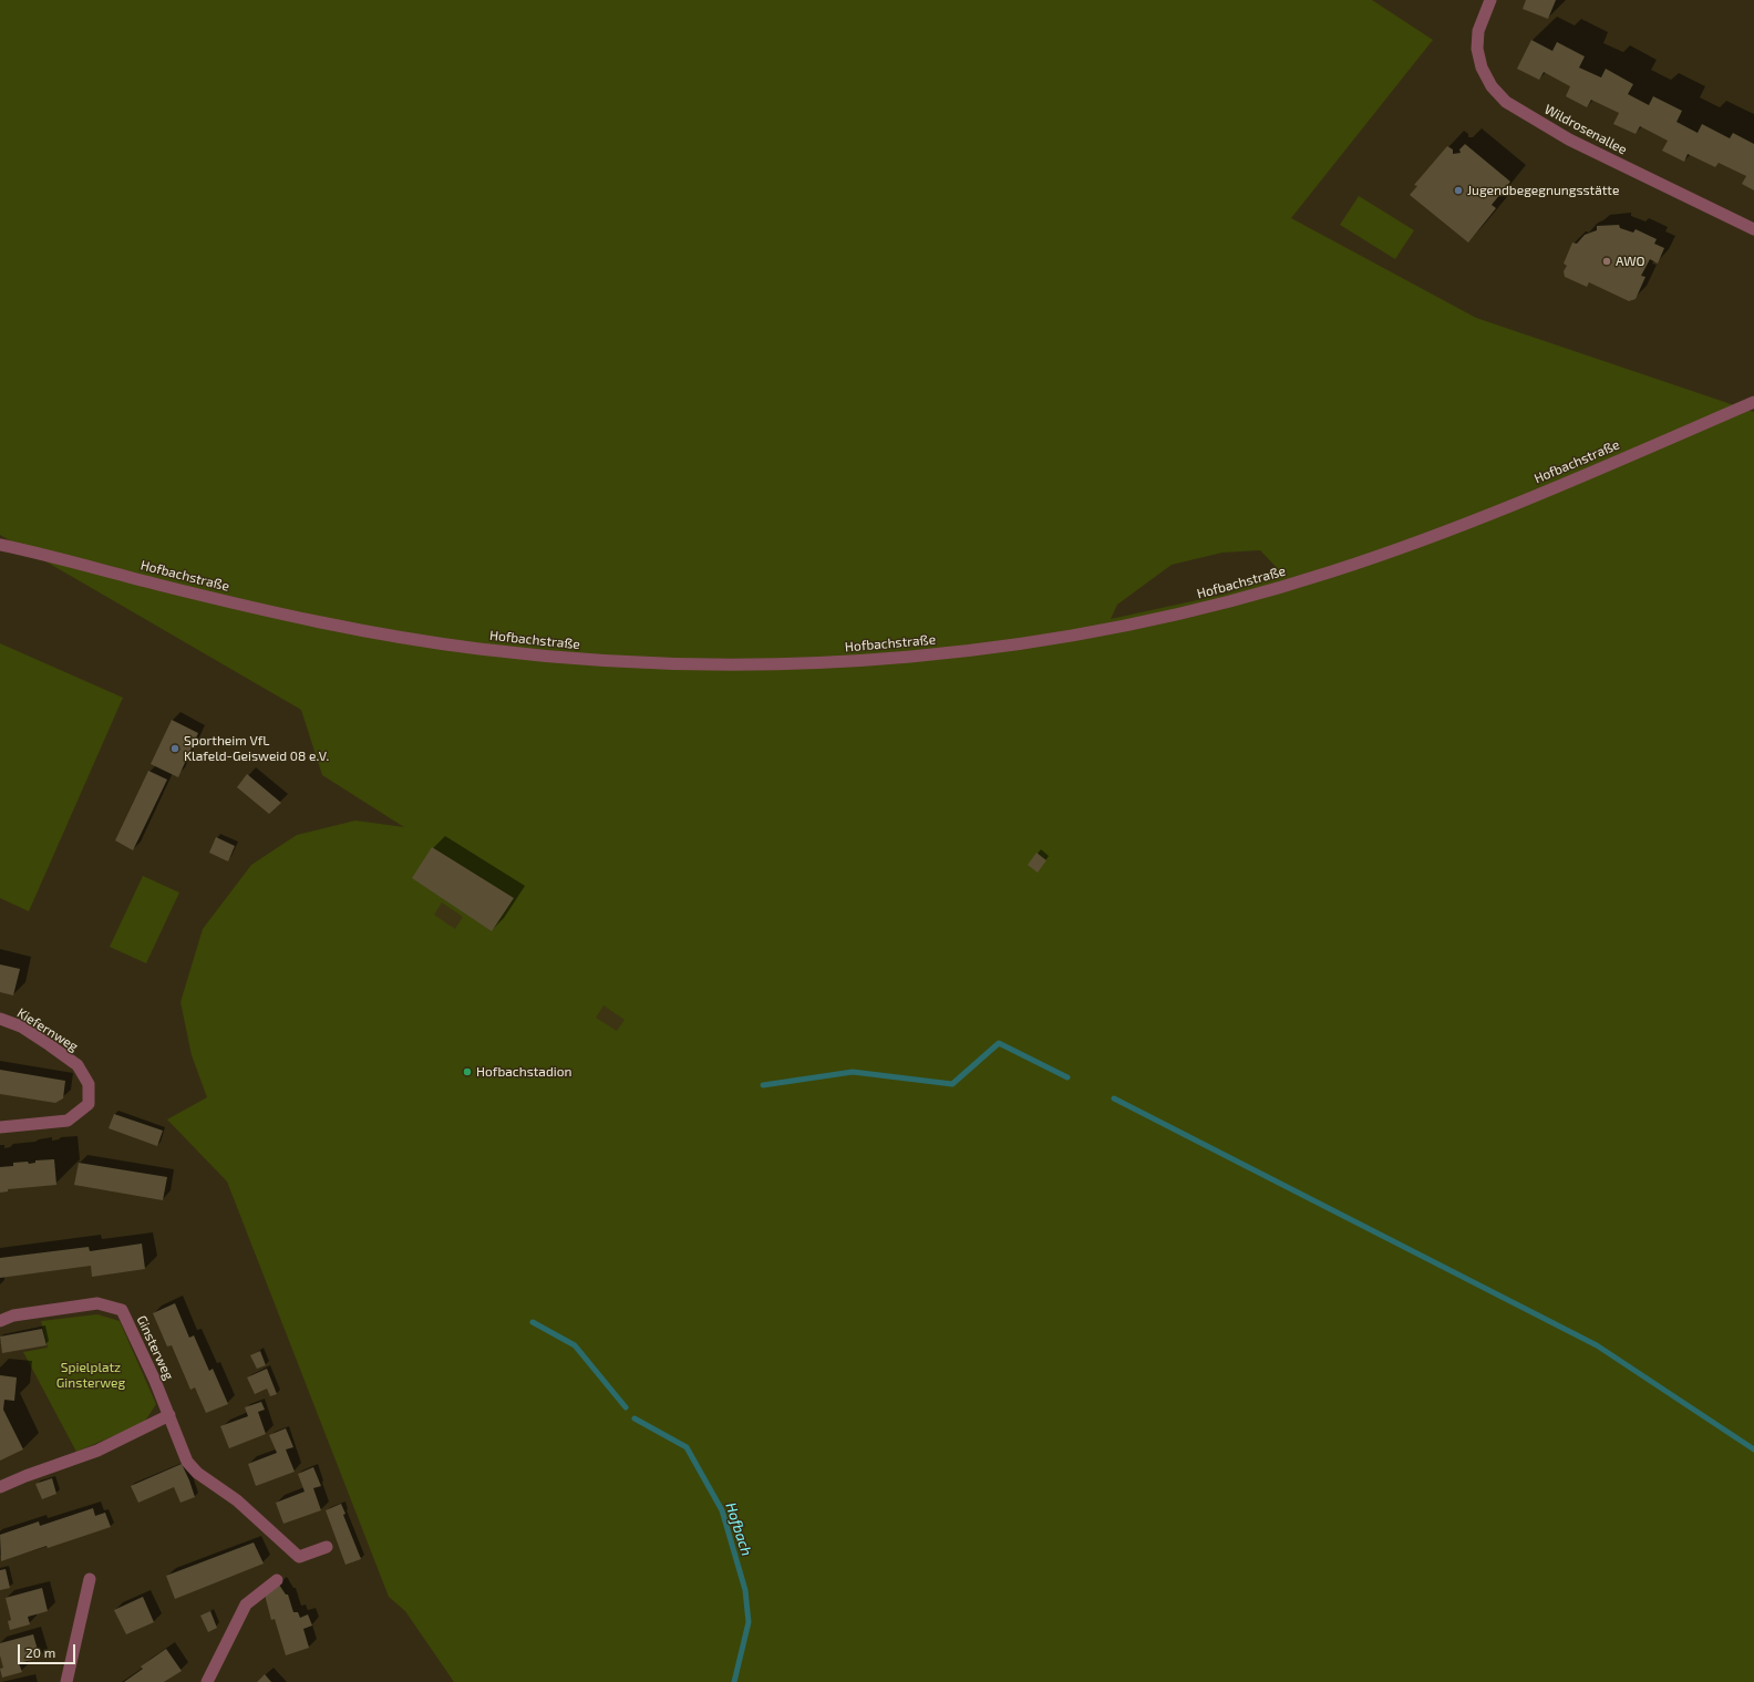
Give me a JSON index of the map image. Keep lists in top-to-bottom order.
{
  "streets": {
    "street": [
      "Wildrosenallee",
      "Hofbachstraße",
      "Kiefernweg",
      "Ginsterweg"
    ]
  },
  "water": ["Hofbach"],
  "parks": ["Spielplatz Ginsterweg"],
  "places": [
    "Jugendbegegnungsstätte",
    "AWO",
    "Sportheim VfL Klafeld-Geisweid 08 e.V.",
    "Hofbachstadion"
  ],
  "scale_bar": "20 m"
}
